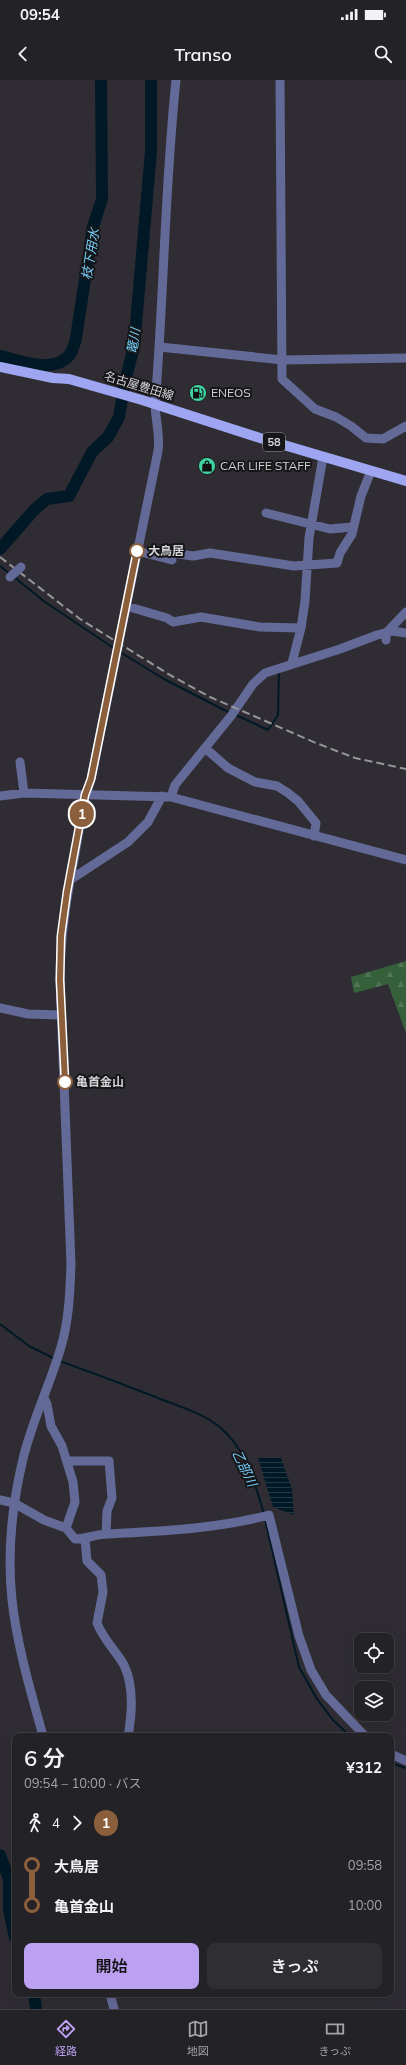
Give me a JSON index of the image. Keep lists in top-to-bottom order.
{
  "streets": {
    "main road": ["名古屋豊田線", "58"]
  },
  "water": ["枝下用水", "篭川", "乙部川"],
  "places": {
    "fuel station": ["ENEOS"],
    "shop": ["CAR LIFE STAFF"],
    "other": ["大鳥居", "亀首金山"]
  },
  "lines": ["bus line 1"],
  "page": {
    "status": "09:54",
    "header": "Transo",
    "on_map": "1",
    "heading": ["6 分", "09:54 – 10:00 · バス", "¥312"],
    "legs": ["4", "1"],
    "list": [
      {
        "name": "大鳥居",
        "value": "09:58"
      },
      {
        "name": "亀首金山",
        "value": "10:00"
      }
    ],
    "buttons": ["開始", "きっぷ"],
    "tabs": ["経路", "地図", "きっぷ"]
  }
}
